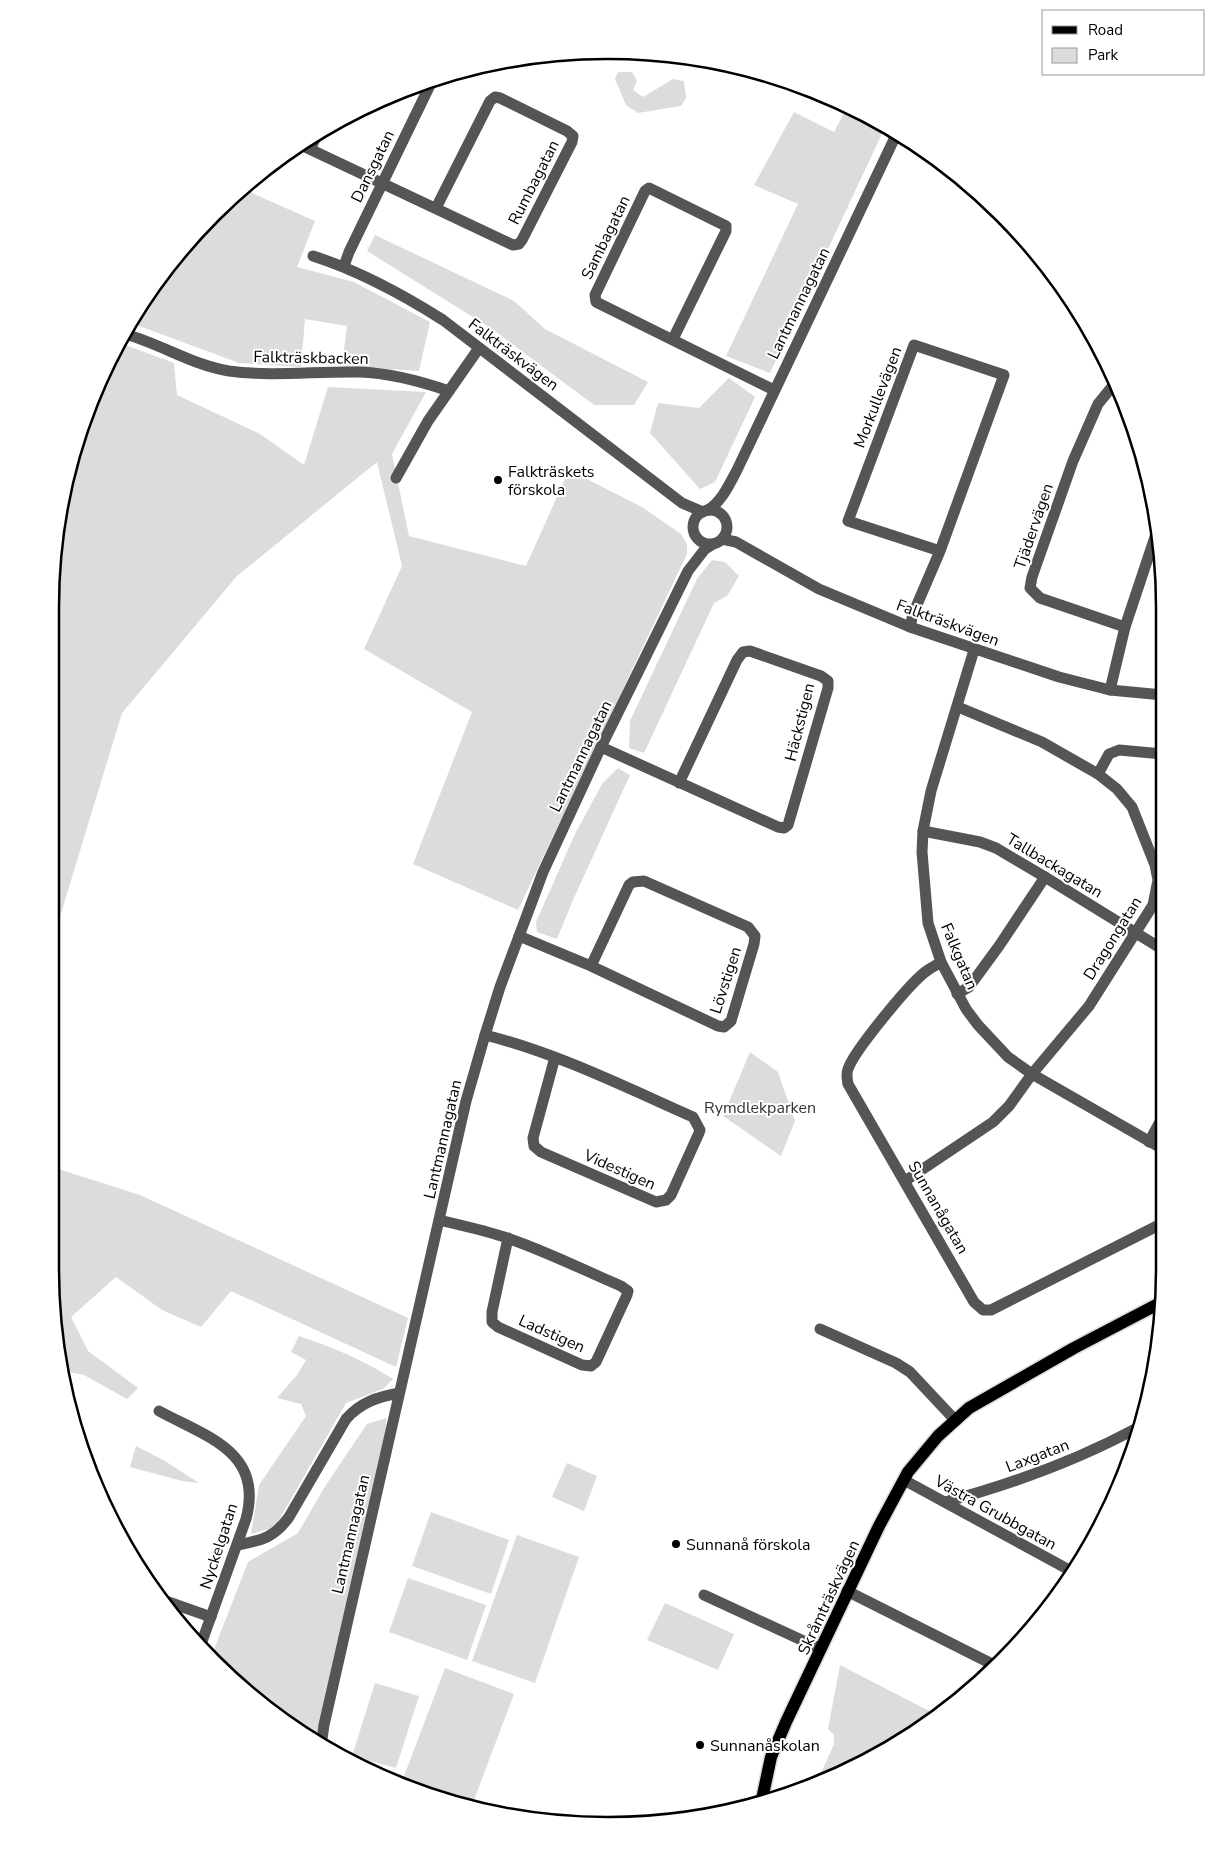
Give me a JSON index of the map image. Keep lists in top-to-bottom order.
{
  "streets": {
    "main road": ["Skråmträskvägen"],
    "street": [
      "Dansgatan",
      "Rumbagatan",
      "Sambagatan",
      "Lantmannagatan",
      "Falkträskvägen",
      "Falkträskbacken",
      "Morkullevägen",
      "Tjädervägen",
      "Häckstigen",
      "Tallbackagatan",
      "Dragongatan",
      "Falkgatan",
      "Lövstigen",
      "Videstigen",
      "Sunnanågatan",
      "Ladstigen",
      "Laxgatan",
      "Västra Grubbgatan",
      "Nyckelgatan"
    ]
  },
  "crossings": [
    ["Dansgatan", "Rumbagatan"],
    ["Dansgatan", "Falkträskvägen"],
    ["Lantmannagatan", "Falkträskvägen"],
    ["Lantmannagatan", "Häckstigen"],
    ["Lantmannagatan", "Lövstigen"],
    ["Lantmannagatan", "Videstigen"],
    ["Lantmannagatan", "Ladstigen"],
    ["Falkträskvägen", "Morkullevägen"],
    ["Falkträskvägen", "Falkgatan"],
    ["Tallbackagatan", "Dragongatan"],
    ["Tallbackagatan", "Falkgatan"],
    ["Dragongatan", "Falkgatan"],
    ["Dragongatan", "Sunnanågatan"],
    ["Falkgatan", "Sunnanågatan"],
    ["Laxgatan", "Västra Grubbgatan"],
    ["Västra Grubbgatan", "Skråmträskvägen"]
  ],
  "parks": ["Rymdlekparken"],
  "places": ["Falkträskets förskola", "Sunnanå förskola", "Sunnanåskolan"],
  "legend": ["Road", "Park"]
}
